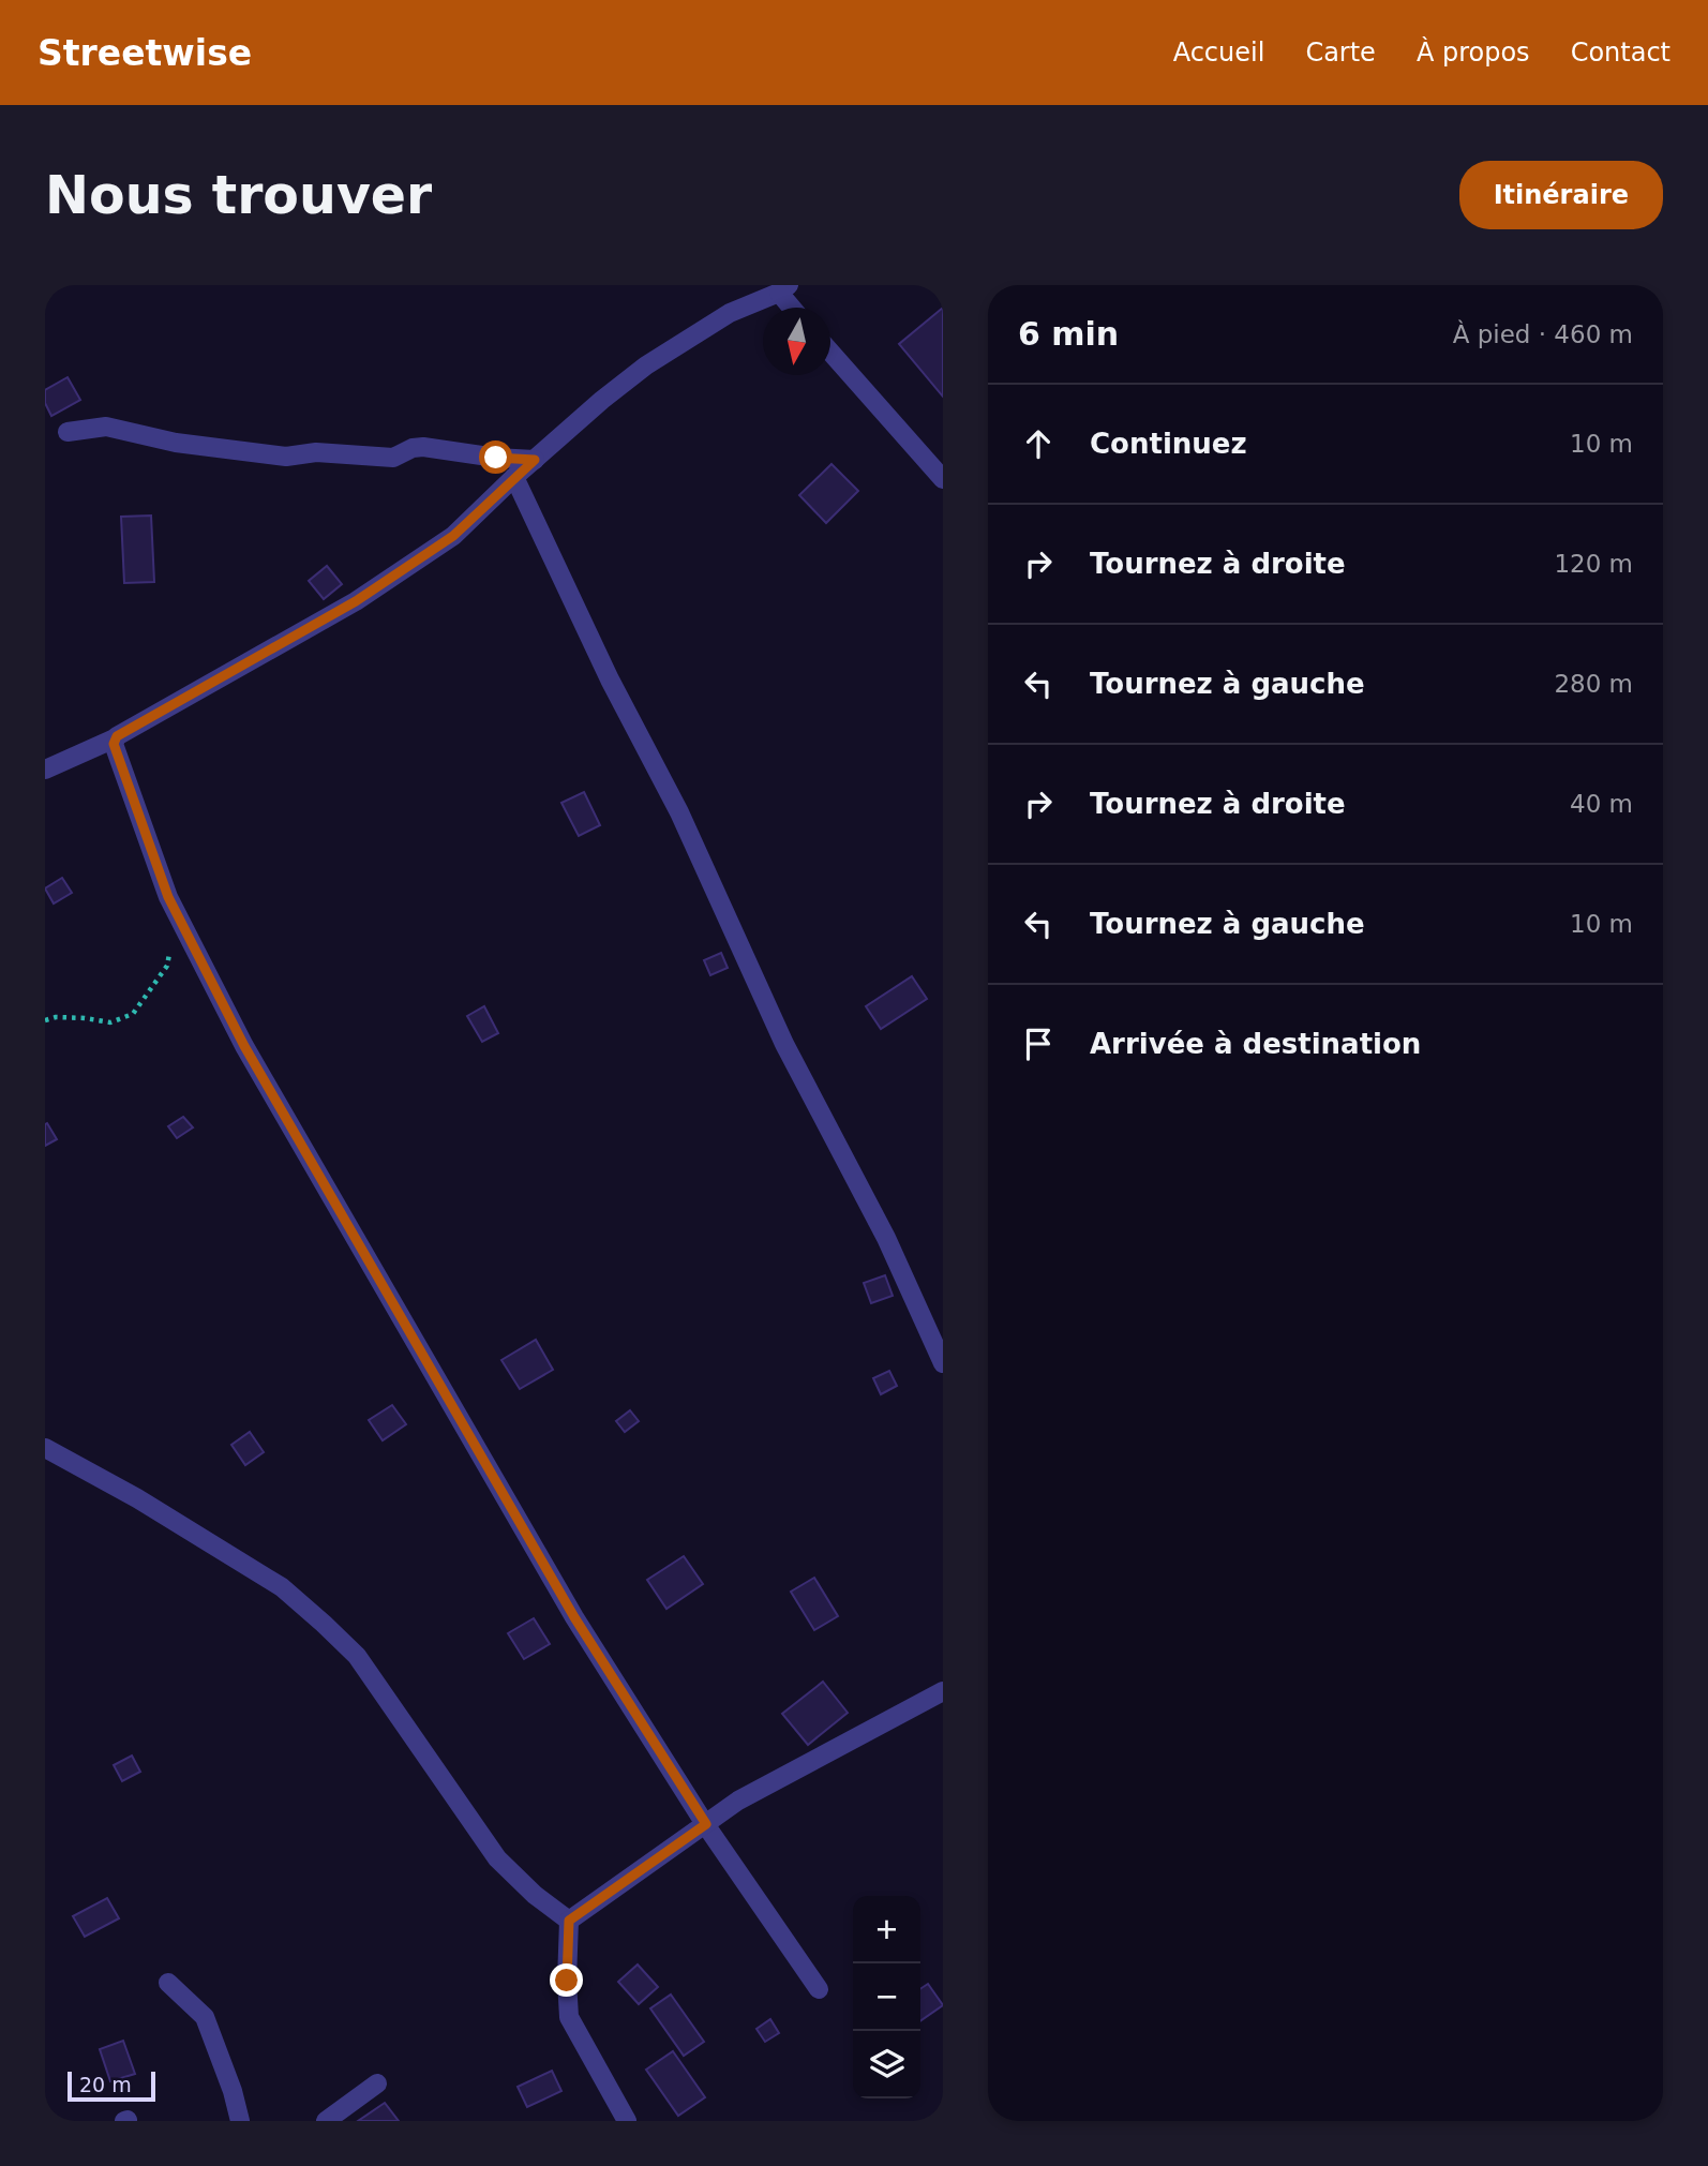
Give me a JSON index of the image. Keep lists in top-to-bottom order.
{
  "scale_bar": "20 m",
  "north": "bottom",
  "page": {
    "header": "Streetwise",
    "nav": [
      "Accueil",
      "Carte",
      "À propos",
      "Contact"
    ],
    "buttons": "Itinéraire",
    "title": "Nous trouver",
    "heading": ["6 min", "À pied · 460 m"],
    "list": [
      ["Continuez", "10 m"],
      ["Tournez à droite", "120 m"],
      ["Tournez à gauche", "280 m"],
      ["Tournez à droite", "40 m"],
      ["Tournez à gauche", "10 m"],
      "Arrivée à destination"
    ],
    "map_buttons": ["+", "−"],
    "scale": "20 m"
  }
}
